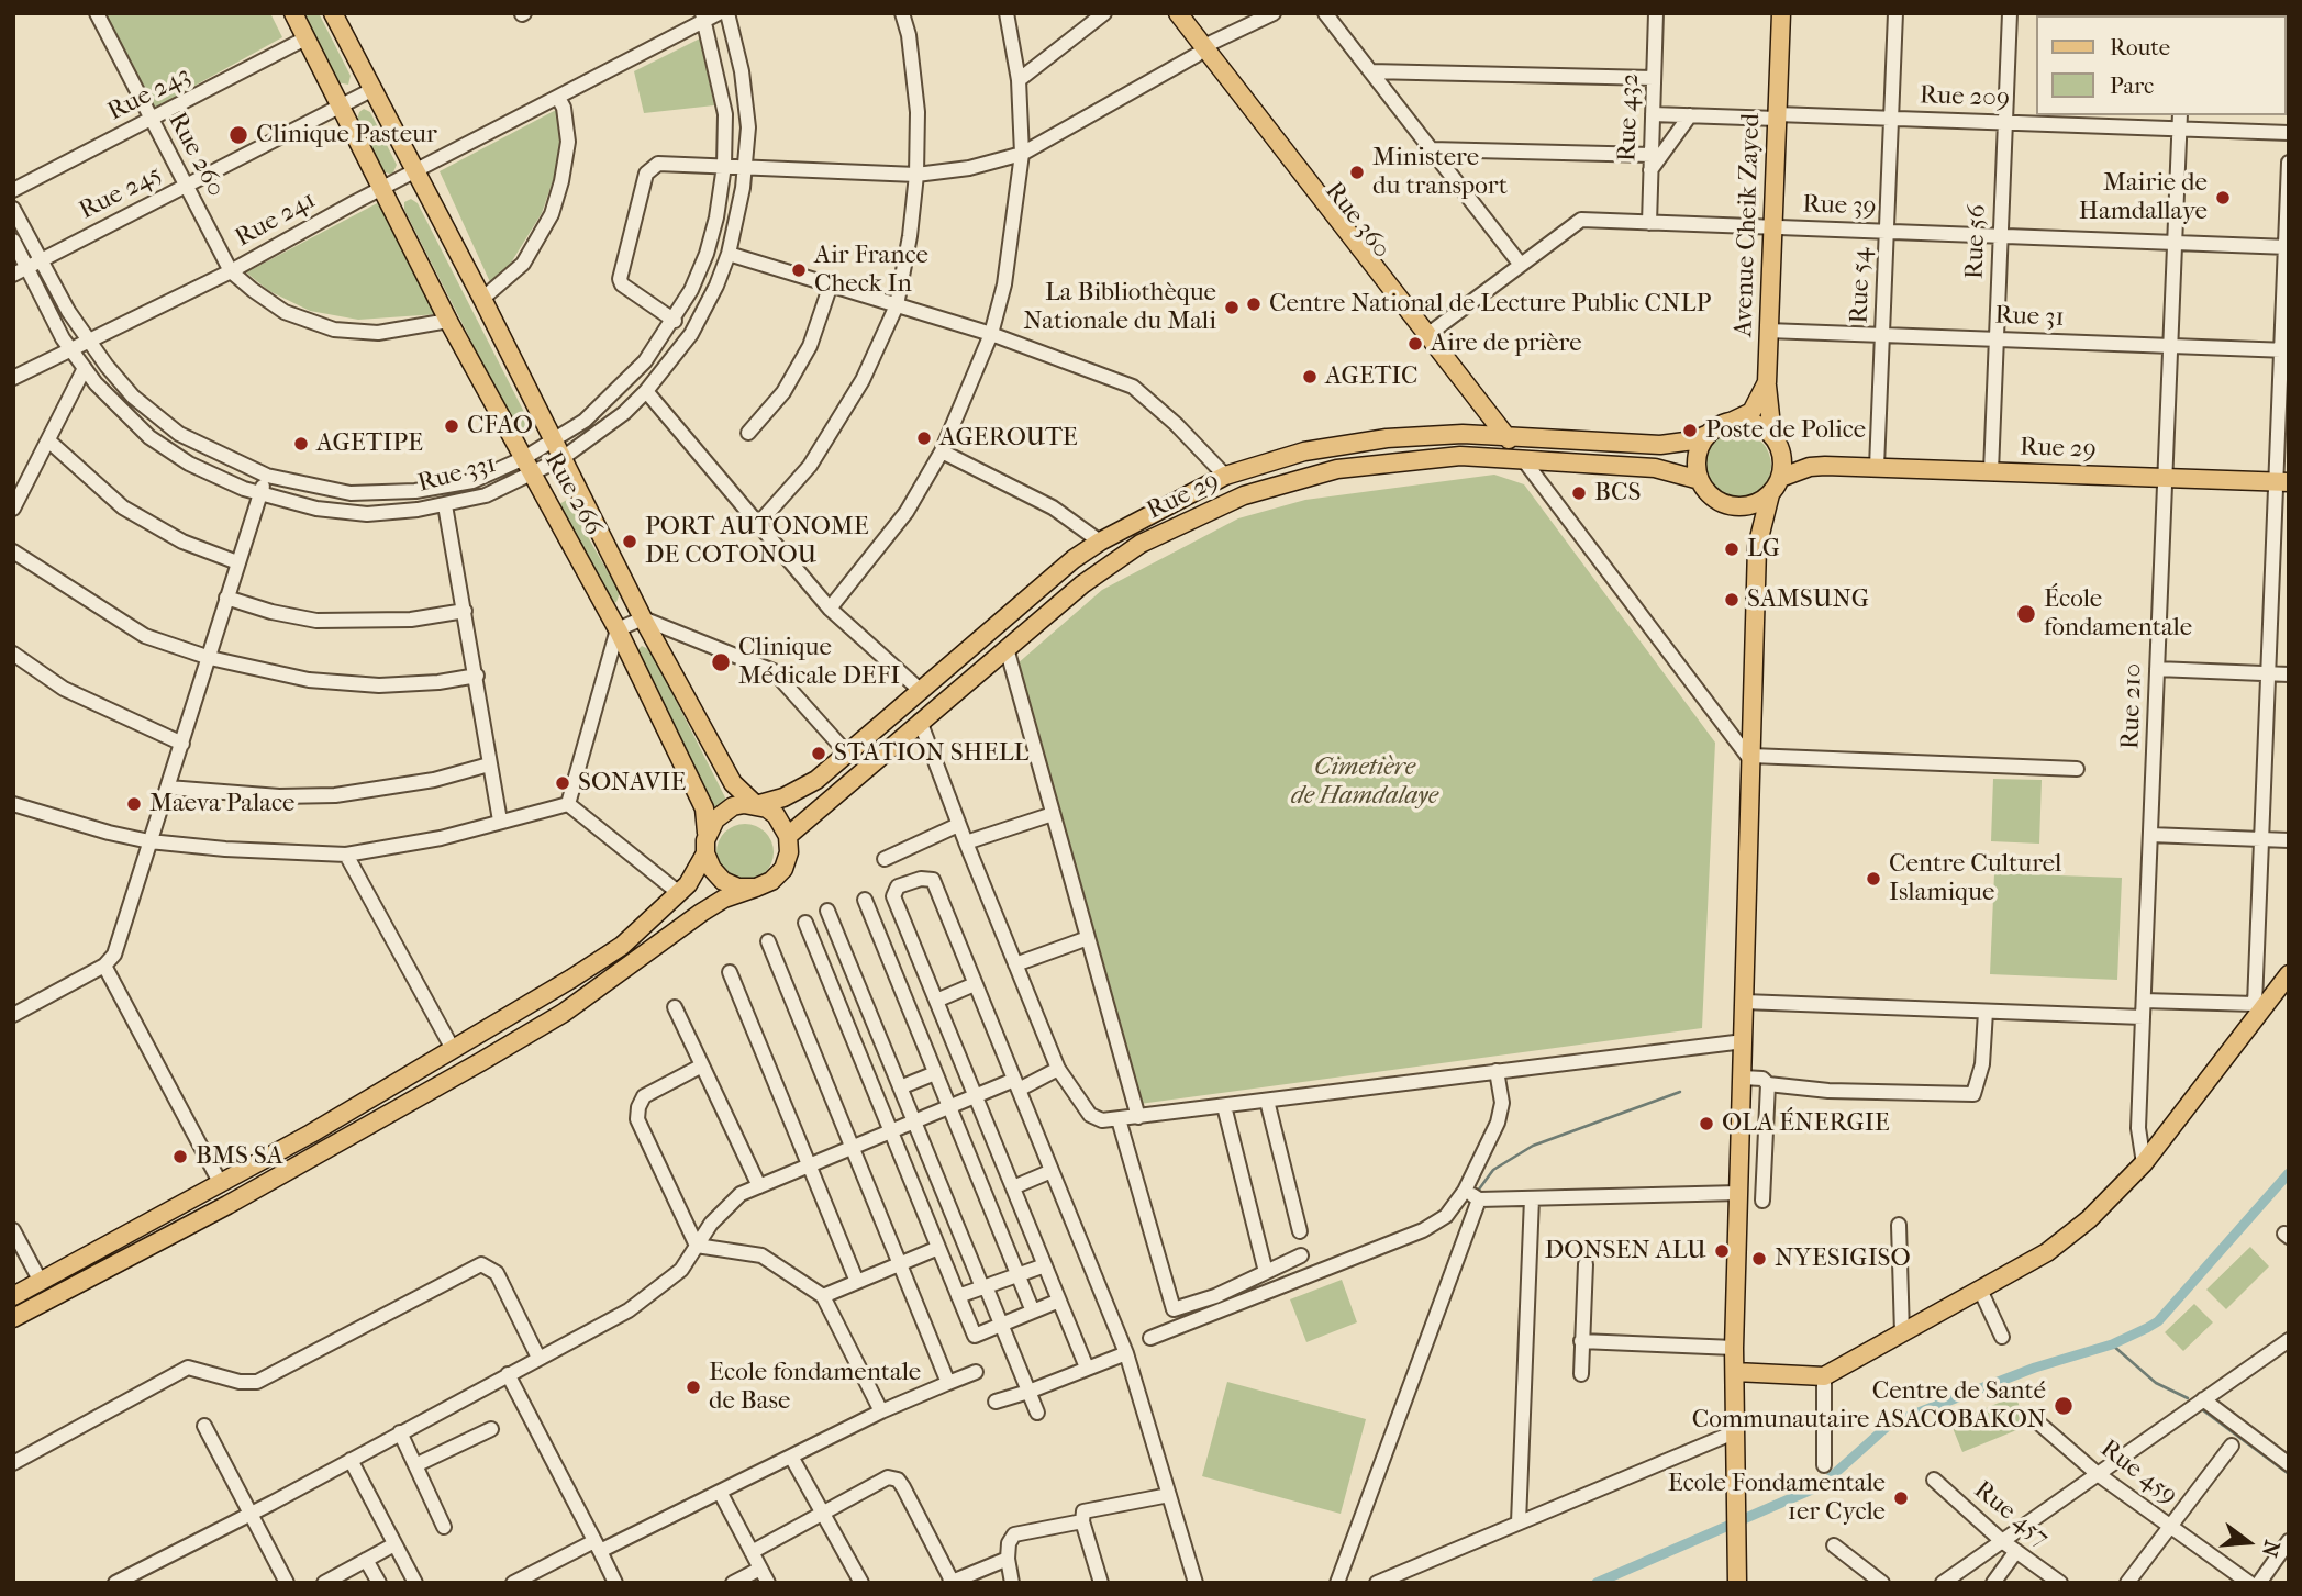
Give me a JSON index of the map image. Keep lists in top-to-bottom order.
{
  "streets": {
    "main road": [
      "Rue 360",
      "Avenue Cheik Zayed",
      "Rue 29",
      "Rue 266"
    ],
    "street": [
      "Rue 243",
      "Rue 209",
      "Rue 432",
      "Rue 260",
      "Rue 245",
      "Rue 39",
      "Rue 241",
      "Rue 56",
      "Rue 54",
      "Rue 31",
      "Rue 331",
      "Rue 210",
      "Rue 459",
      "Rue 457"
    ]
  },
  "crossings": [
    ["Rue 243", "Rue 260"],
    ["Rue 243", "Rue 266"],
    ["Rue 209", "Rue 432"],
    ["Rue 209", "Avenue Cheik Zayed"],
    ["Rue 209", "Rue 56"],
    ["Rue 209", "Rue 54"],
    ["Rue 209", "Rue 210"],
    ["Rue 432", "Rue 39"],
    ["Rue 260", "Rue 245"],
    ["Rue 260", "Rue 241"],
    ["Rue 260", "Rue 266"],
    ["Rue 245", "Rue 331"],
    ["Rue 245", "Rue 266"],
    ["Rue 39", "Avenue Cheik Zayed"],
    ["Rue 39", "Rue 56"],
    ["Rue 39", "Rue 54"],
    ["Rue 39", "Rue 210"],
    ["Rue 241", "Rue 331"],
    ["Rue 241", "Rue 266"],
    ["Rue 360", "Rue 29"],
    ["Avenue Cheik Zayed", "Rue 31"],
    ["Avenue Cheik Zayed", "Rue 29"],
    ["Rue 56", "Rue 31"],
    ["Rue 56", "Rue 29"],
    ["Rue 54", "Rue 31"],
    ["Rue 54", "Rue 29"],
    ["Rue 31", "Rue 210"],
    ["Rue 29", "Rue 266"],
    ["Rue 29", "Rue 210"],
    ["Rue 331", "Rue 266"]
  ],
  "parks": ["Cimetière de Hamdalaye"],
  "places": [
    "Clinique Pasteur",
    "Ministere du transport",
    "Mairie de Hamdallaye",
    "Air France Check In",
    "Centre National de Lecture Public CNLP",
    "La Bibliothèque Nationale du Mali",
    "Aire de prière",
    "AGETIC",
    "CFAO",
    "Poste de Police",
    "AGEROUTE",
    "AGETIPE",
    "BCS",
    "PORT AUTONOME DE COTONOU",
    "LG",
    "SAMSUNG",
    "École fondamentale",
    "Clinique Médicale DEFI",
    "STATION SHELL",
    "SONAVIE",
    "Maeva Palace",
    "Centre Culturel Islamique",
    "OLA ÉNERGIE",
    "BMS SA",
    "DONSEN ALU",
    "NYESIGISO",
    "Ecole fondamentale de Base",
    "Centre de Santé Communautaire ASACOBAKON",
    "Ecole Fondamentale 1er Cycle"
  ],
  "legend": ["Route", "Parc"],
  "north": "right"
}
